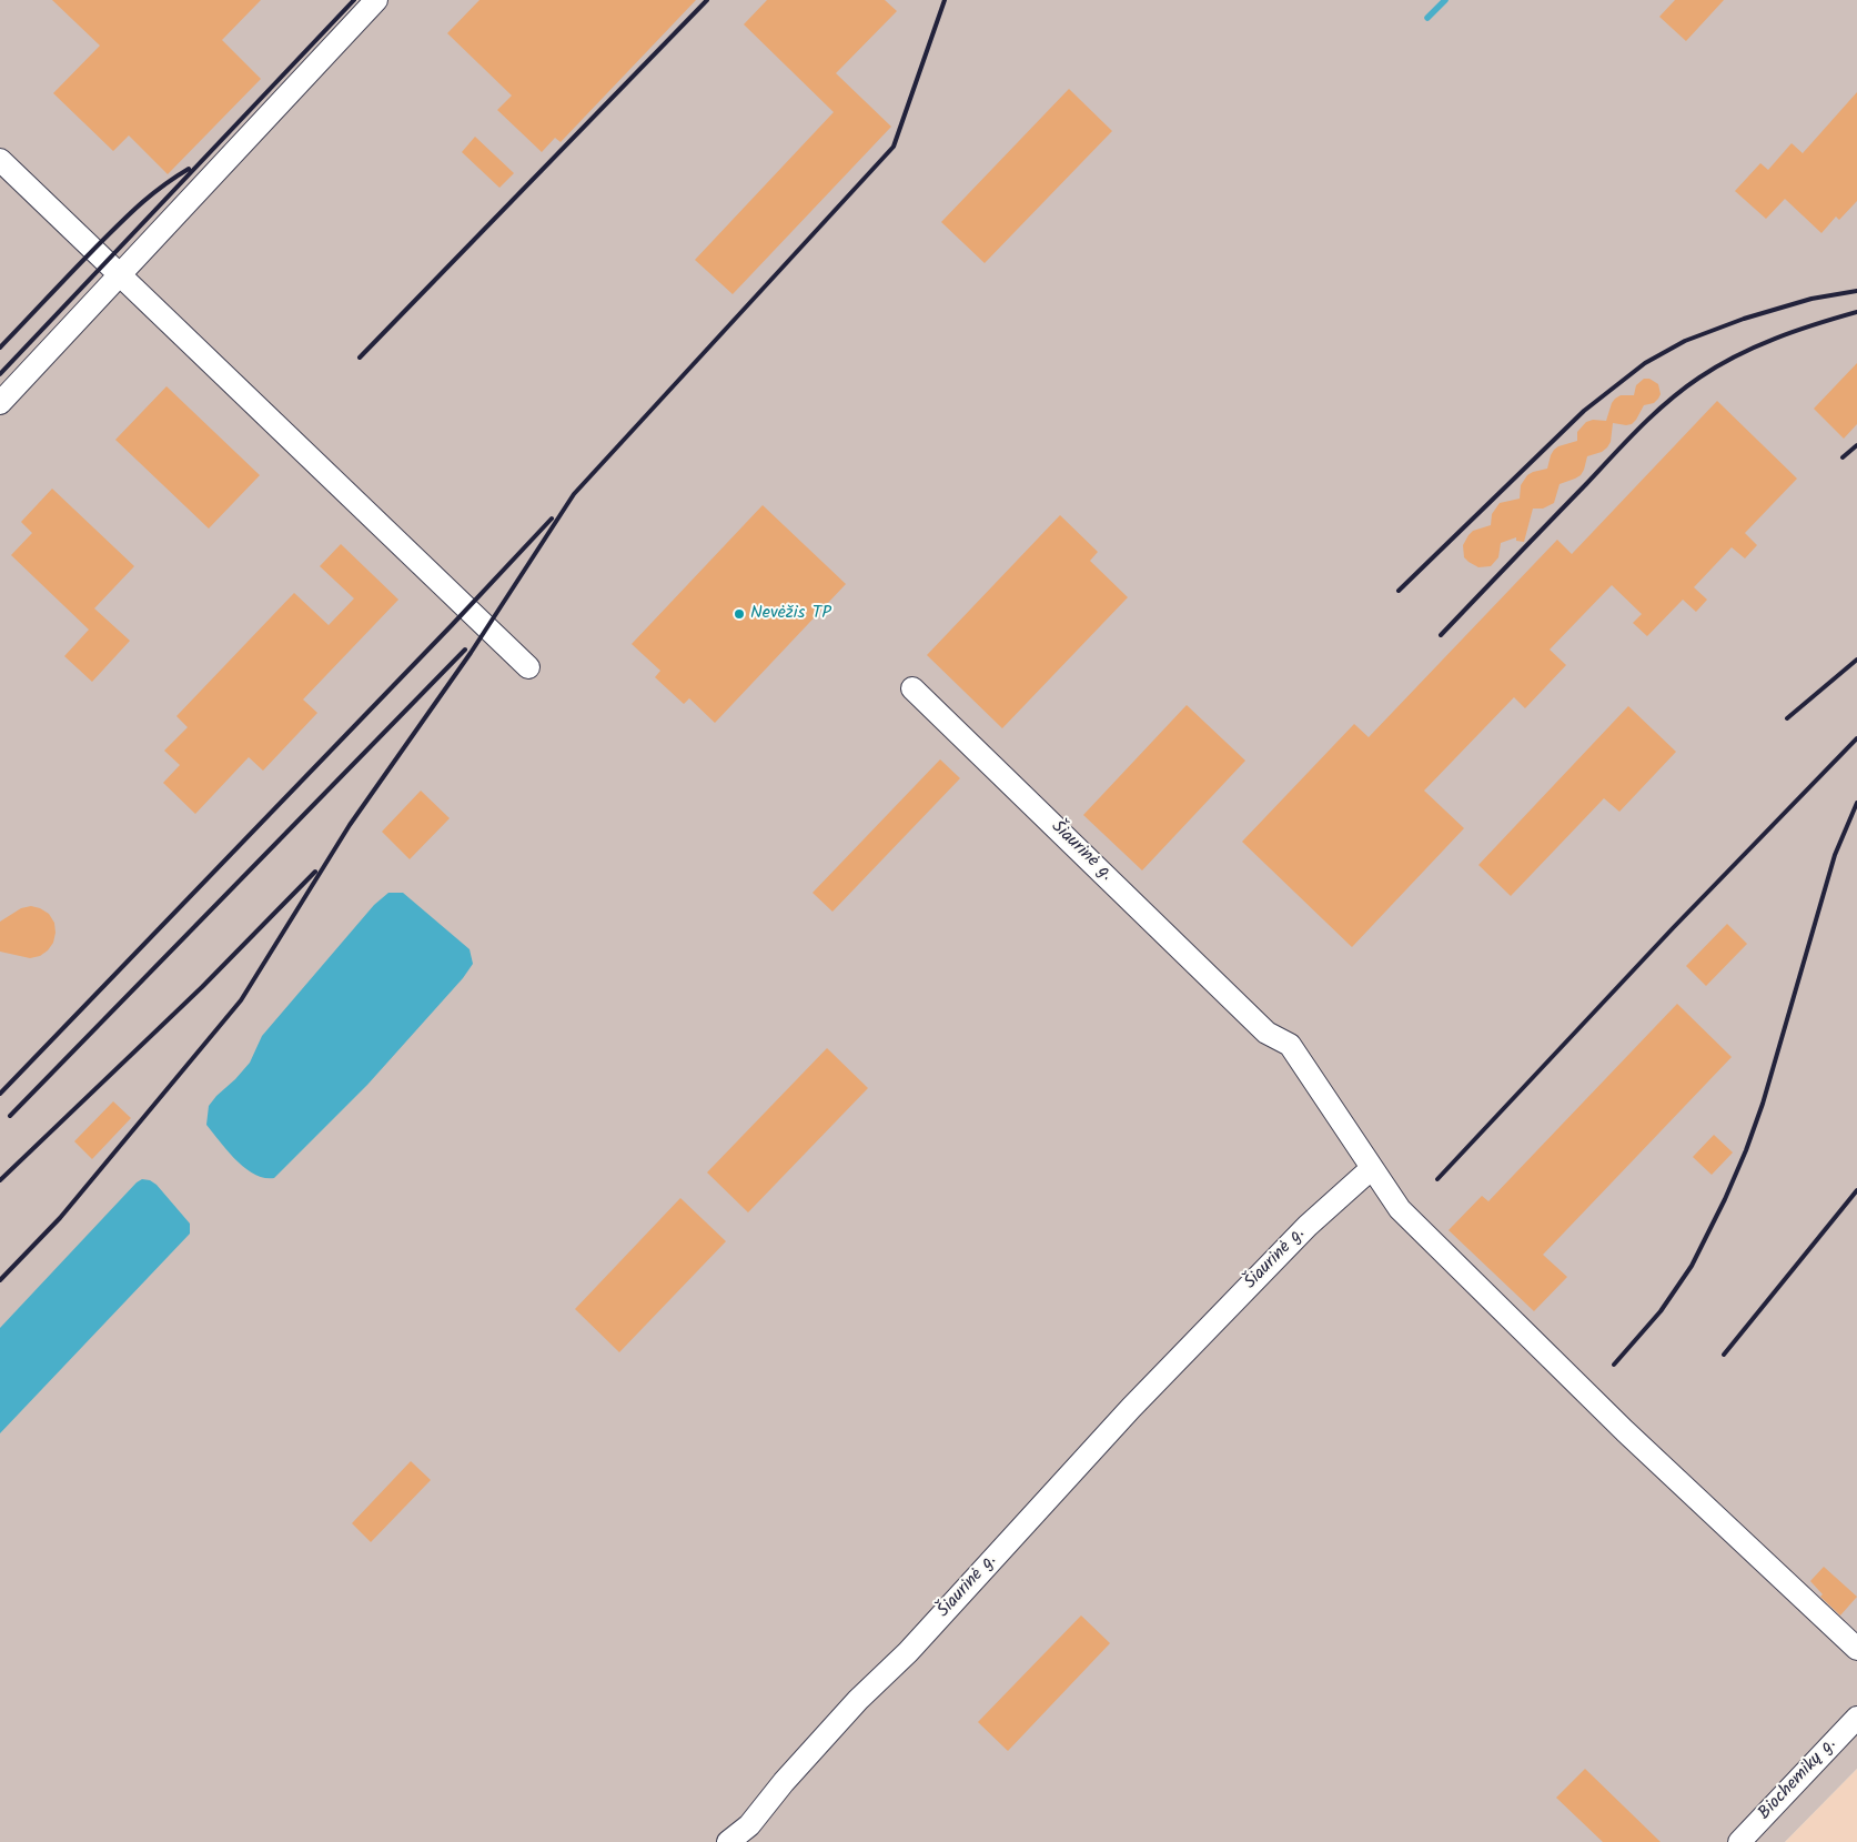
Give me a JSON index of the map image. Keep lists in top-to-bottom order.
{
  "streets": {
    "street": ["Šiaurinė g.", "Biochemikų g."]
  },
  "places": ["Nevėžis TP"]
}
